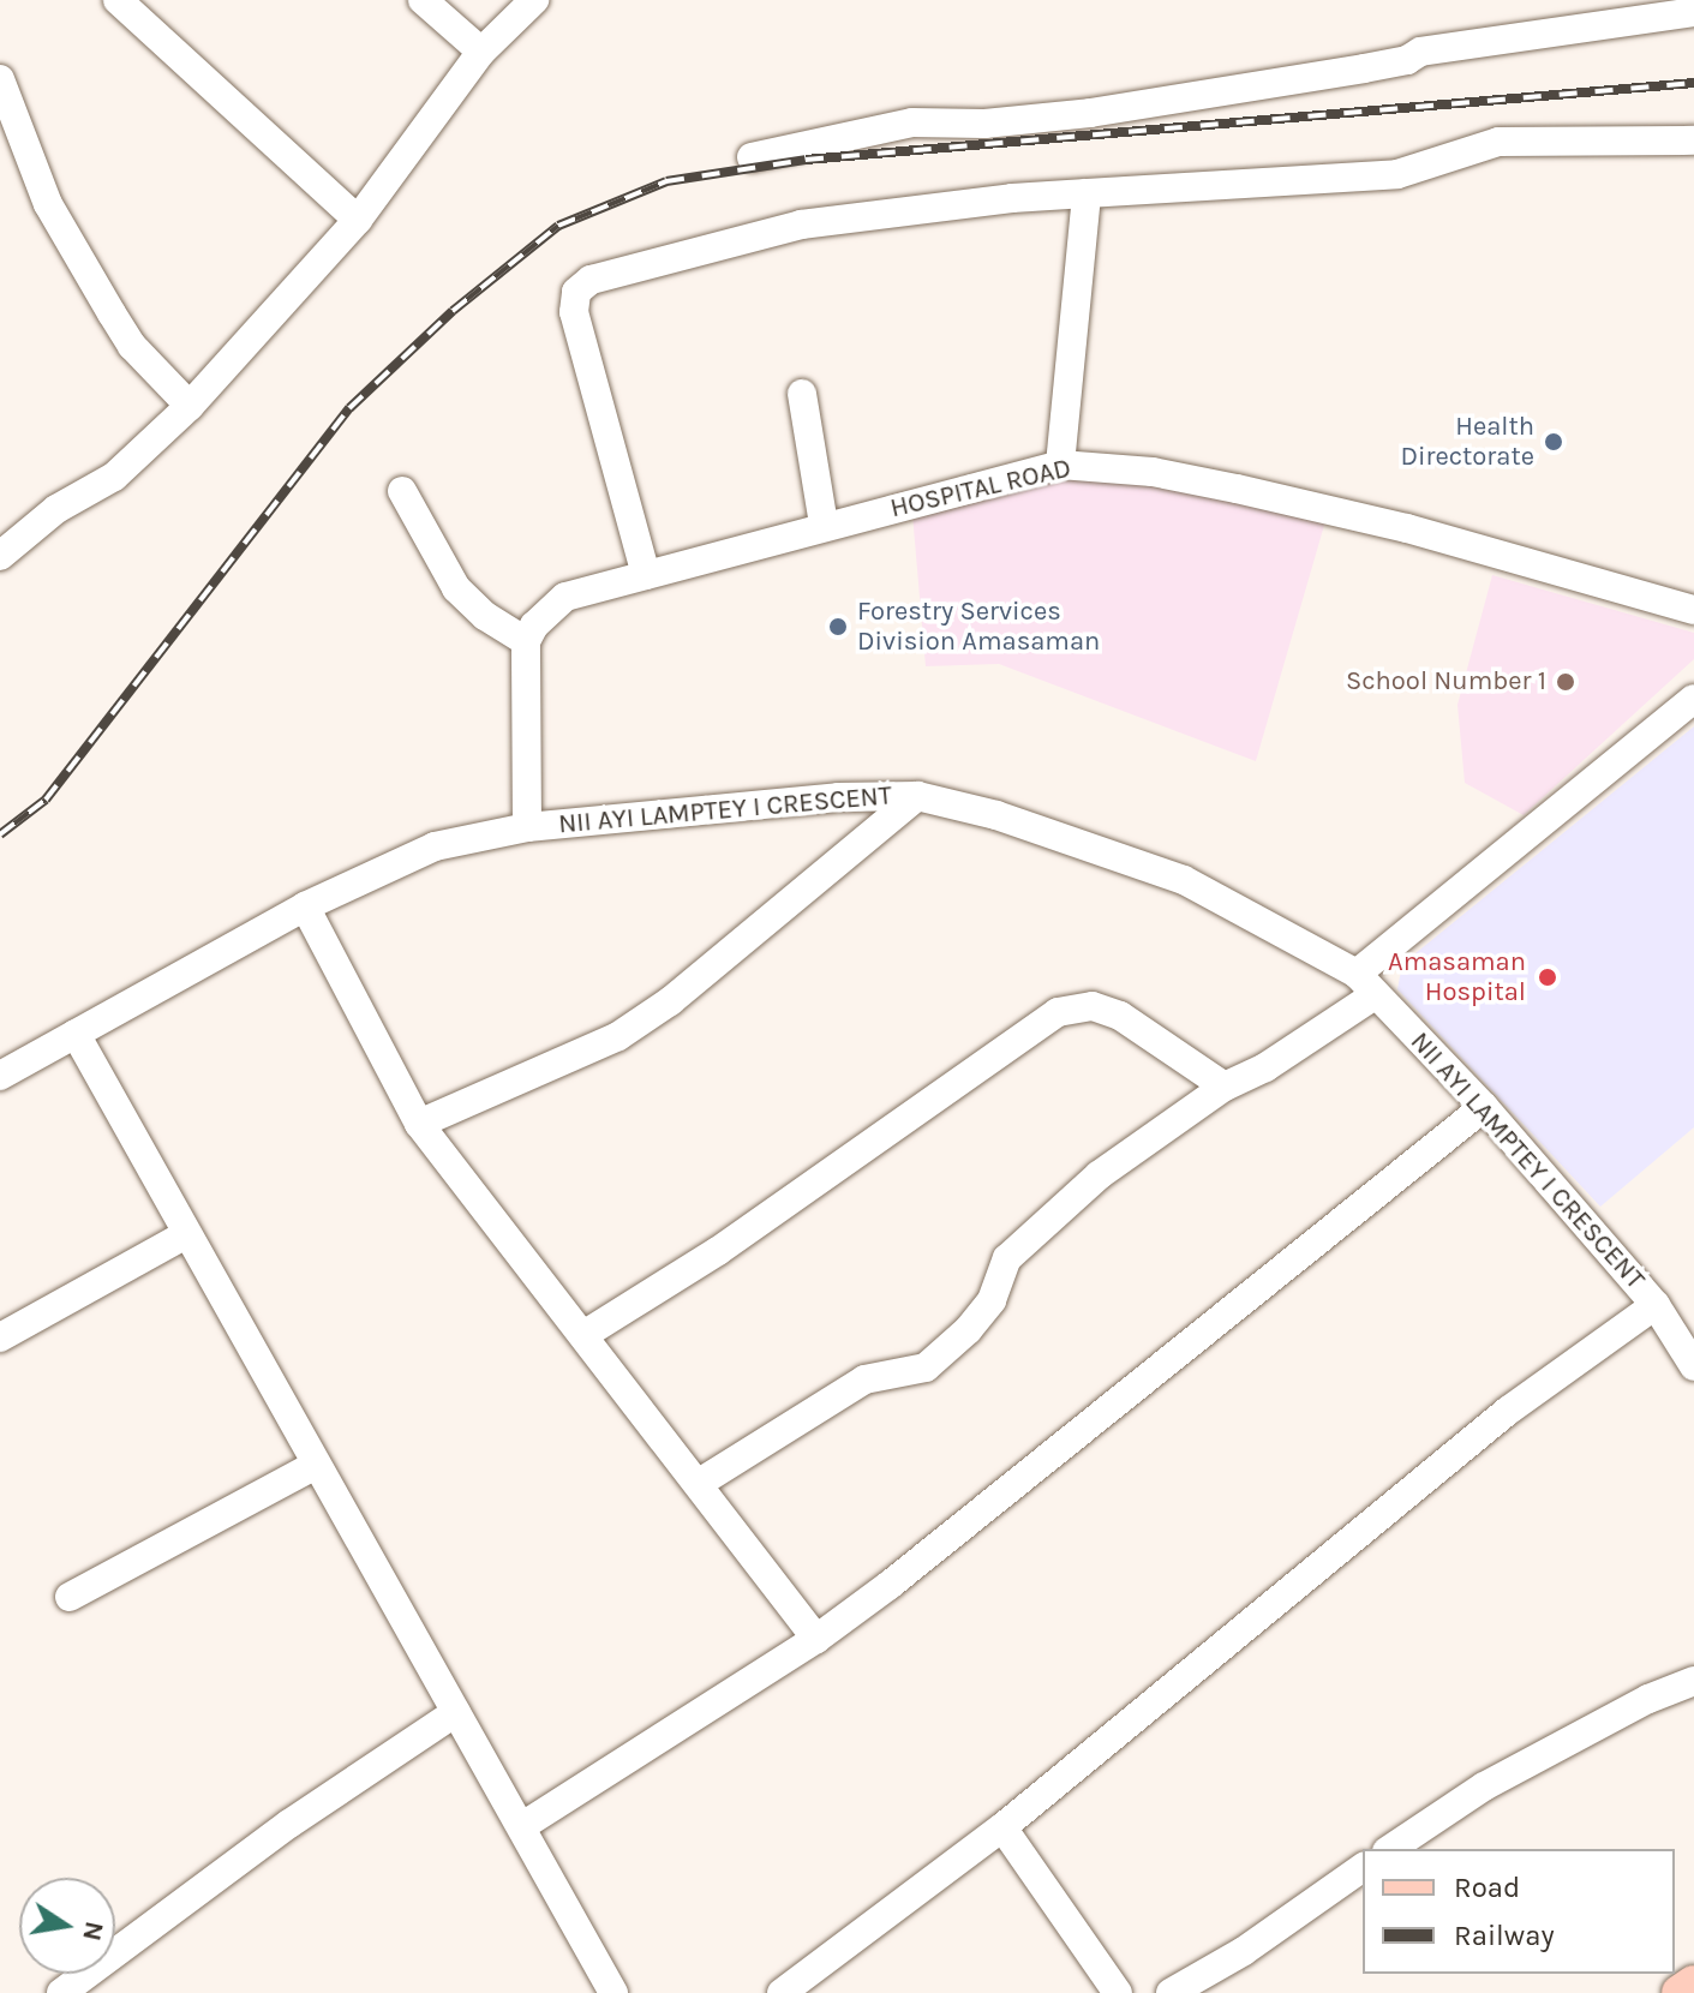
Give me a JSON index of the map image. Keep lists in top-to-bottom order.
{
  "streets": {
    "street": ["HOSPITAL ROAD", "NII AYI LAMPTEY I CRESCENT"]
  },
  "places": [
    "Health Directorate",
    "Forestry Services Division Amasaman",
    "School Number 1",
    "Amasaman Hospital"
  ],
  "legend": ["Road", "Railway"],
  "north": "right"
}
